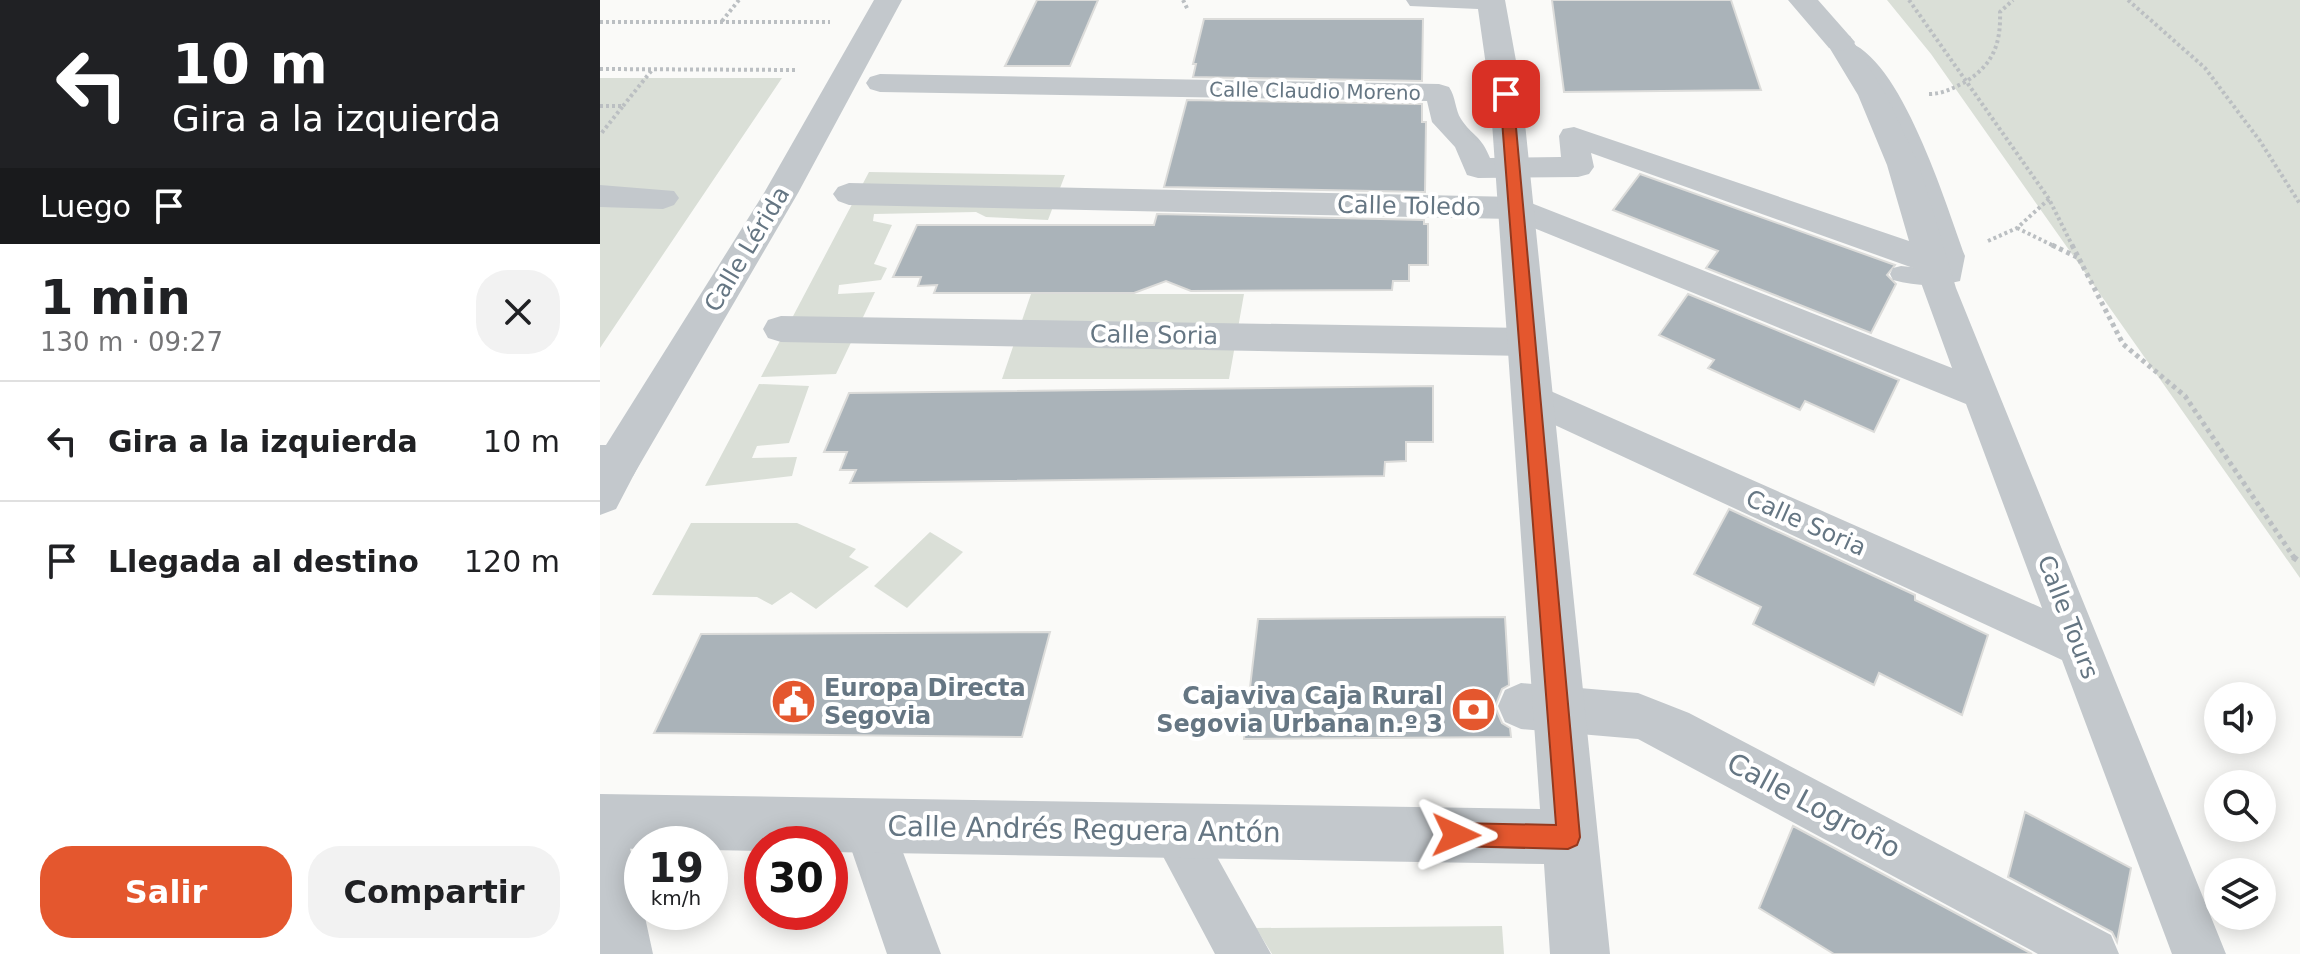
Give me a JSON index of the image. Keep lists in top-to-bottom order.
{
  "streets": {
    "street": [
      "Calle Claudio Moreno",
      "Calle Toledo",
      "Calle Lérida",
      "Calle Soria",
      "Calle Tours",
      "Calle Logroño",
      "Calle Andrés Reguera Antón"
    ]
  },
  "crossings": [
    ["Calle Claudio Moreno", "Calle Tours"],
    ["Calle Toledo", "Calle Tours"],
    ["Calle Soria", "Calle Tours"]
  ],
  "places": {
    "public building": ["Europa Directa Segovia"],
    "bank": ["Cajaviva Caja Rural Segovia Urbana n.º 3"]
  },
  "page": {
    "turn": ["10 m", "Gira a la izquierda"],
    "then": "Luego",
    "heading": ["1 min", "130 m · 09:27"],
    "list": [
      {
        "name": "Gira a la izquierda",
        "value": "10 m"
      },
      {
        "name": "Llegada al destino",
        "value": "120 m"
      }
    ],
    "speed": "19 km/h",
    "limit": "30",
    "buttons": ["Salir", "Compartir"]
  }
}
